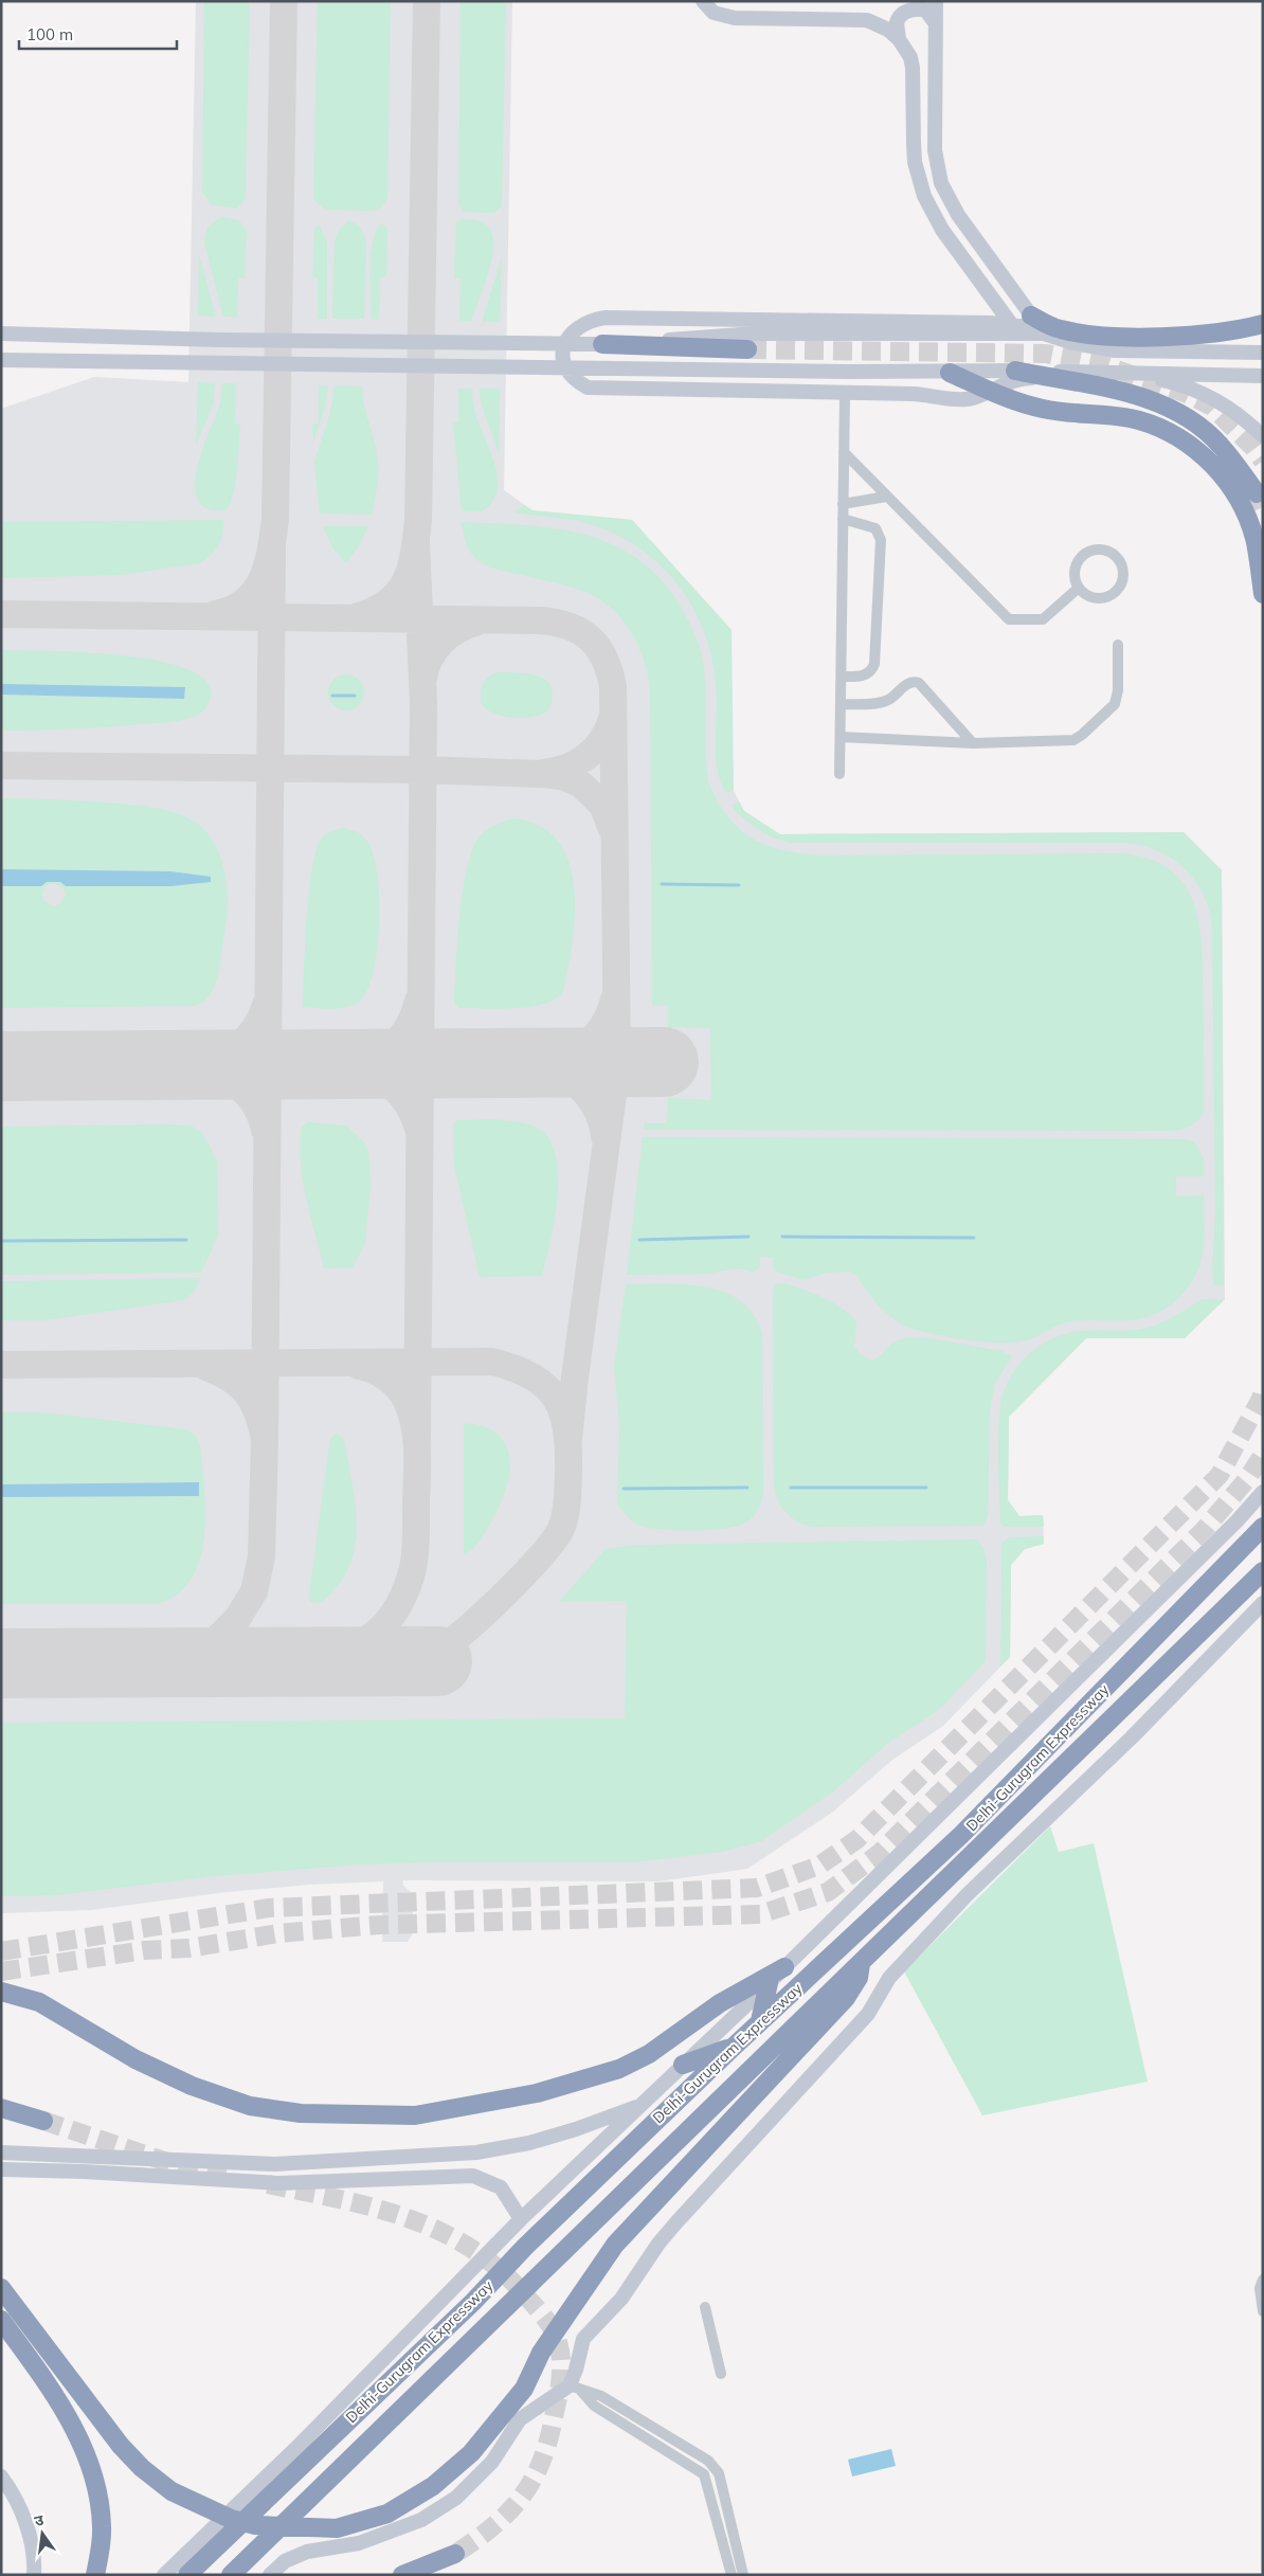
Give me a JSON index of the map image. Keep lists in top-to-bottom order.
{
  "streets": {
    "highway": ["Delhi-Gurugram Expressway"]
  },
  "scale_bar": "100 m",
  "north": "top"
}
